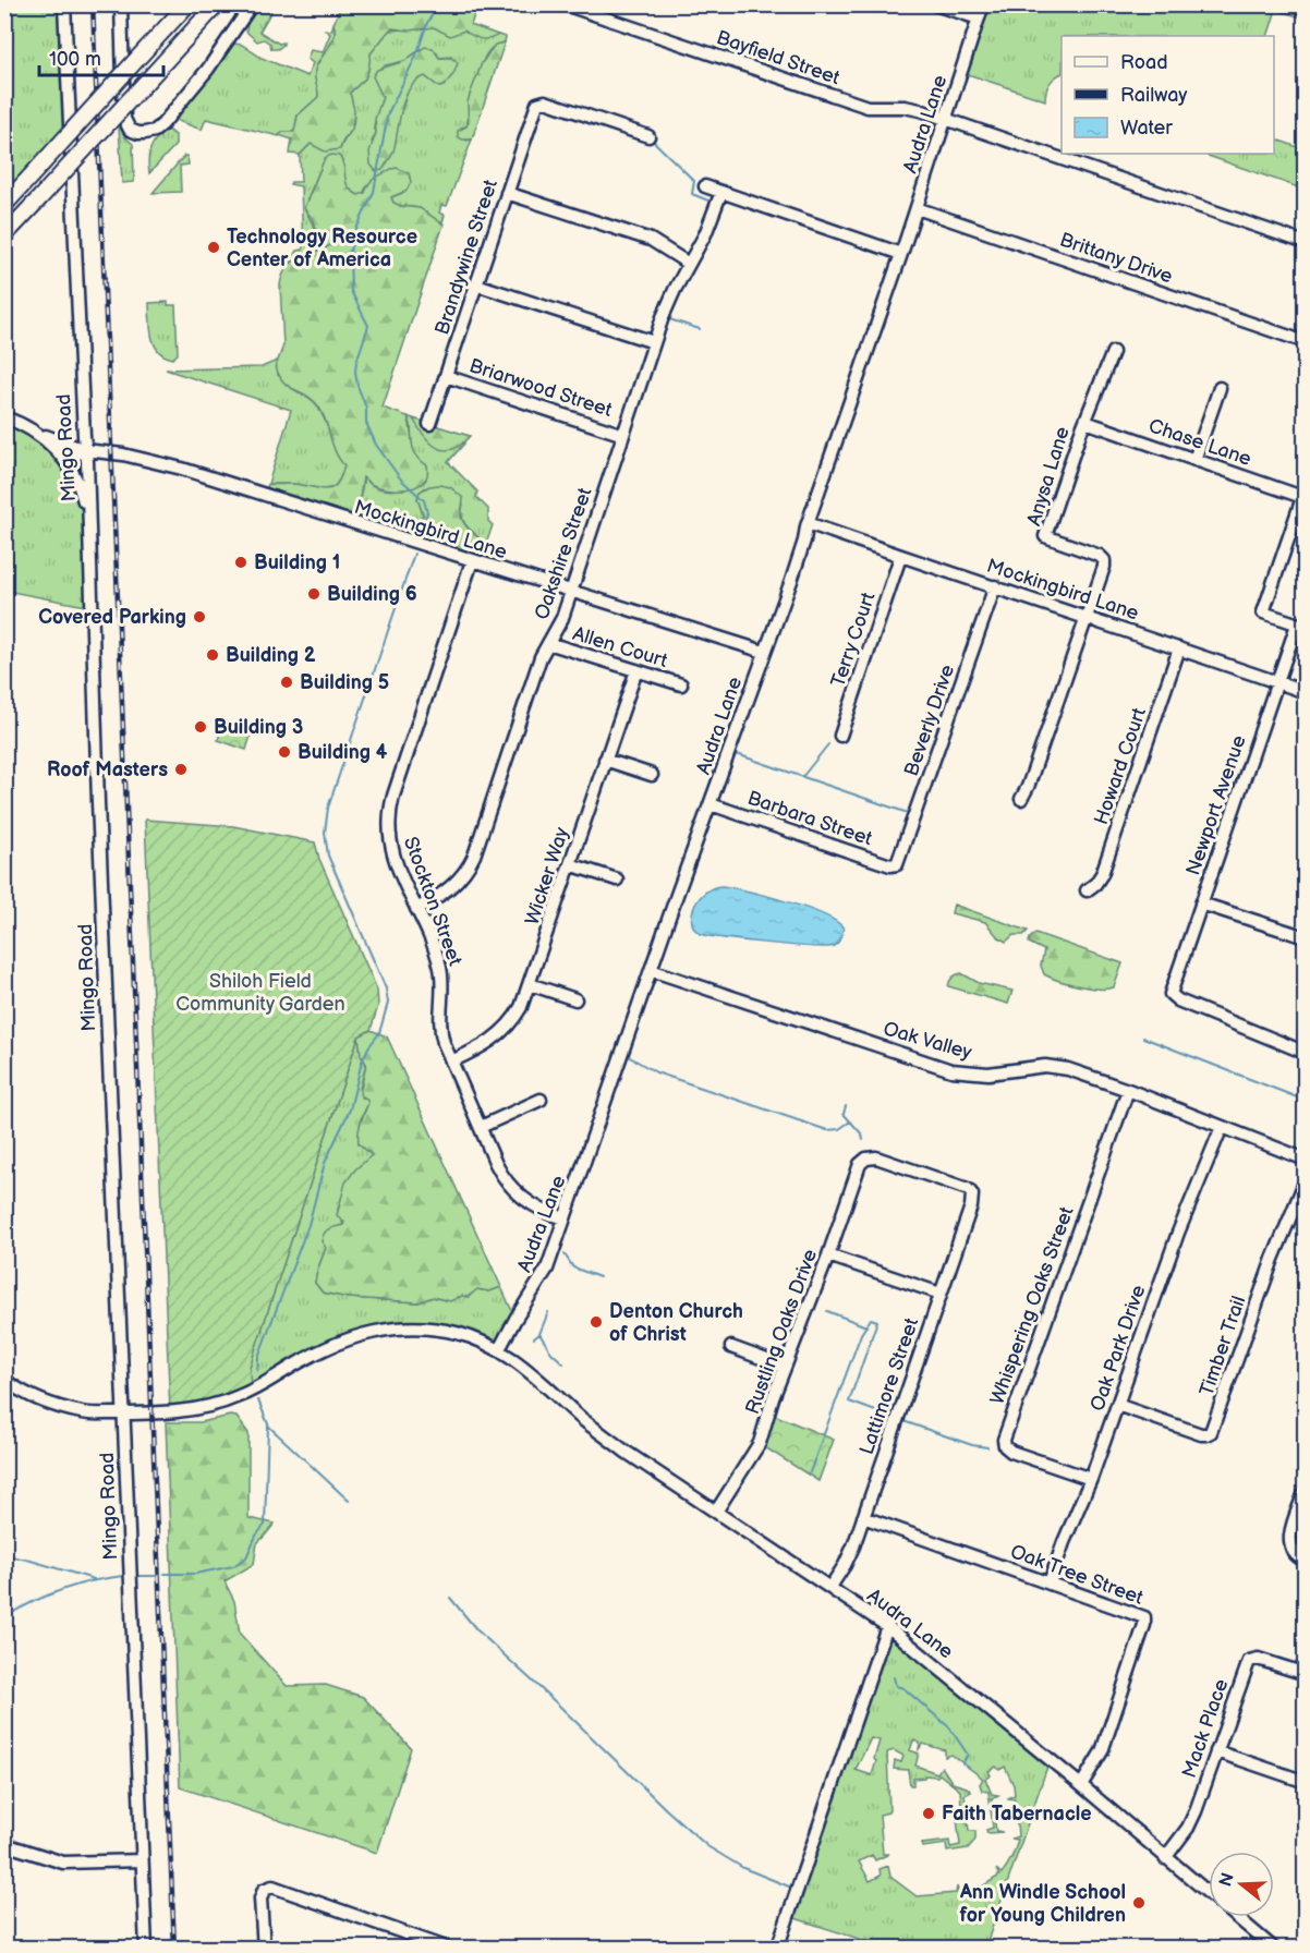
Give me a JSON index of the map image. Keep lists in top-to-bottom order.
{
  "streets": {
    "street": [
      "Bayfield Street",
      "Audra Lane",
      "Brandywine Street",
      "Brittany Drive",
      "Briarwood Street",
      "Chase Lane",
      "Mingo Road",
      "Anysa Lane",
      "Mockingbird Lane",
      "Oakshire Street",
      "Terry Court",
      "Allen Court",
      "Beverly Drive",
      "Howard Court",
      "Newport Avenue",
      "Barbara Street",
      "Wicker Way",
      "Stockton Street",
      "Oak Valley",
      "Whispering Oaks Street",
      "Rustling Oaks Drive",
      "Timber Trail",
      "Oak Park Drive",
      "Lattimore Street",
      "Oak Tree Street",
      "Mack Place"
    ]
  },
  "crossings": [
    ["Bayfield Street", "Audra Lane"],
    ["Audra Lane", "Brittany Drive"],
    ["Audra Lane", "Mockingbird Lane"],
    ["Audra Lane", "Barbara Street"],
    ["Audra Lane", "Stockton Street"],
    ["Audra Lane", "Oak Valley"],
    ["Audra Lane", "Rustling Oaks Drive"],
    ["Audra Lane", "Lattimore Street"],
    ["Audra Lane", "Oak Tree Street"],
    ["Audra Lane", "Mack Place"],
    ["Brandywine Street", "Briarwood Street"],
    ["Briarwood Street", "Oakshire Street"],
    ["Chase Lane", "Anysa Lane"],
    ["Mingo Road", "Mockingbird Lane"],
    ["Anysa Lane", "Mockingbird Lane"],
    ["Mockingbird Lane", "Oakshire Street"],
    ["Mockingbird Lane", "Terry Court"],
    ["Mockingbird Lane", "Beverly Drive"],
    ["Mockingbird Lane", "Howard Court"],
    ["Mockingbird Lane", "Newport Avenue"],
    ["Mockingbird Lane", "Stockton Street"],
    ["Oakshire Street", "Allen Court"],
    ["Oakshire Street", "Stockton Street"],
    ["Allen Court", "Wicker Way"],
    ["Beverly Drive", "Barbara Street"],
    ["Wicker Way", "Stockton Street"],
    ["Oak Valley", "Whispering Oaks Street"],
    ["Oak Valley", "Oak Park Drive"],
    ["Whispering Oaks Street", "Oak Park Drive"],
    ["Rustling Oaks Drive", "Lattimore Street"],
    ["Timber Trail", "Oak Park Drive"],
    ["Oak Park Drive", "Oak Tree Street"],
    ["Lattimore Street", "Oak Tree Street"]
  ],
  "parks": ["Shiloh Field Community Garden"],
  "places": [
    "Technology Resource Center of America",
    "Building 1",
    "Building 6",
    "Covered Parking",
    "Building 2",
    "Building 5",
    "Building 3",
    "Building 4",
    "Roof Masters",
    "Denton Church of Christ",
    "Faith Tabernacle",
    "Ann Windle School for Young Children"
  ],
  "legend": ["Road", "Railway", "Water"],
  "scale_bar": "100 m",
  "north": "left"
}
